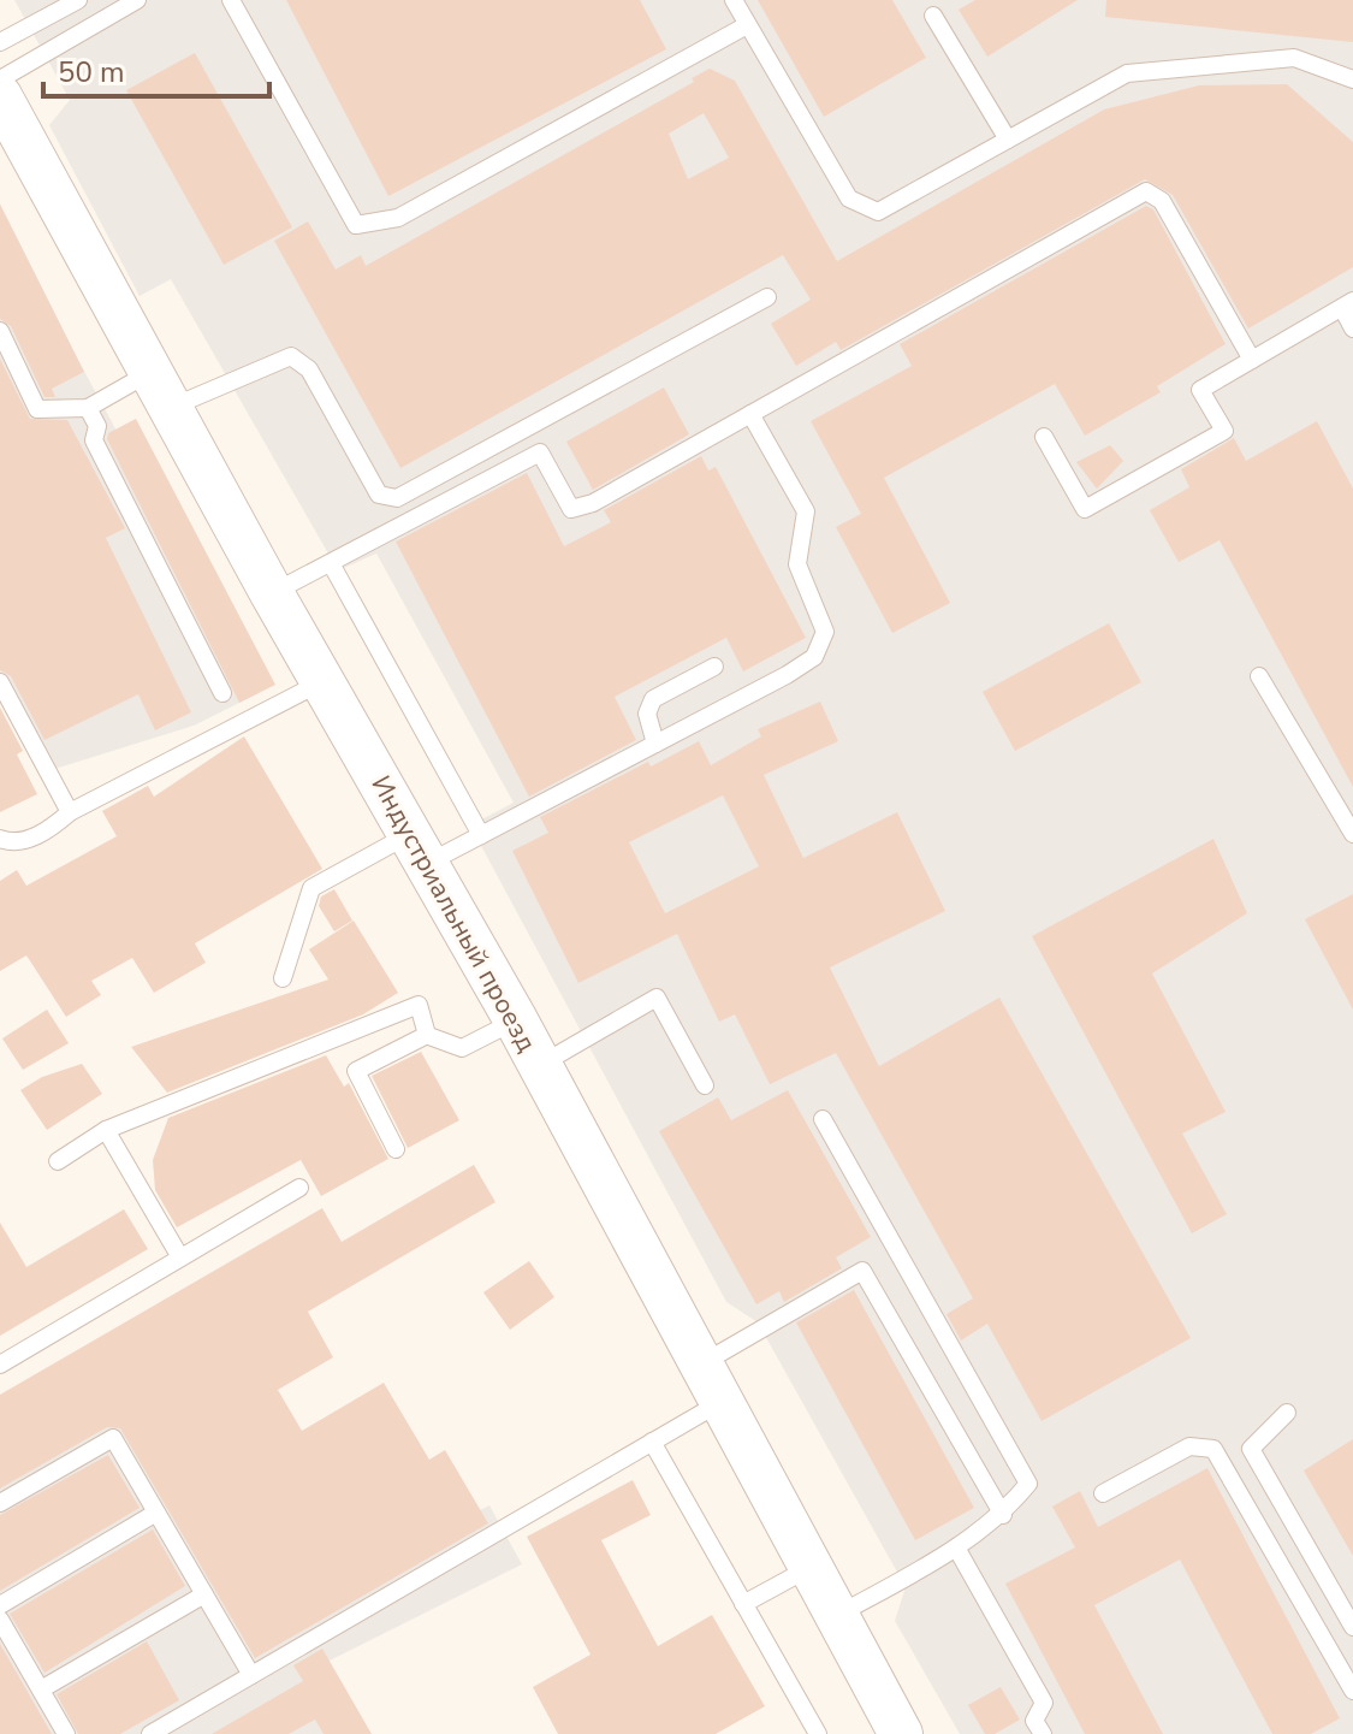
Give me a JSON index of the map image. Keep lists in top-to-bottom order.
{
  "streets": {
    "street": ["Индустриальный проезд"]
  },
  "scale_bar": "50 m"
}
